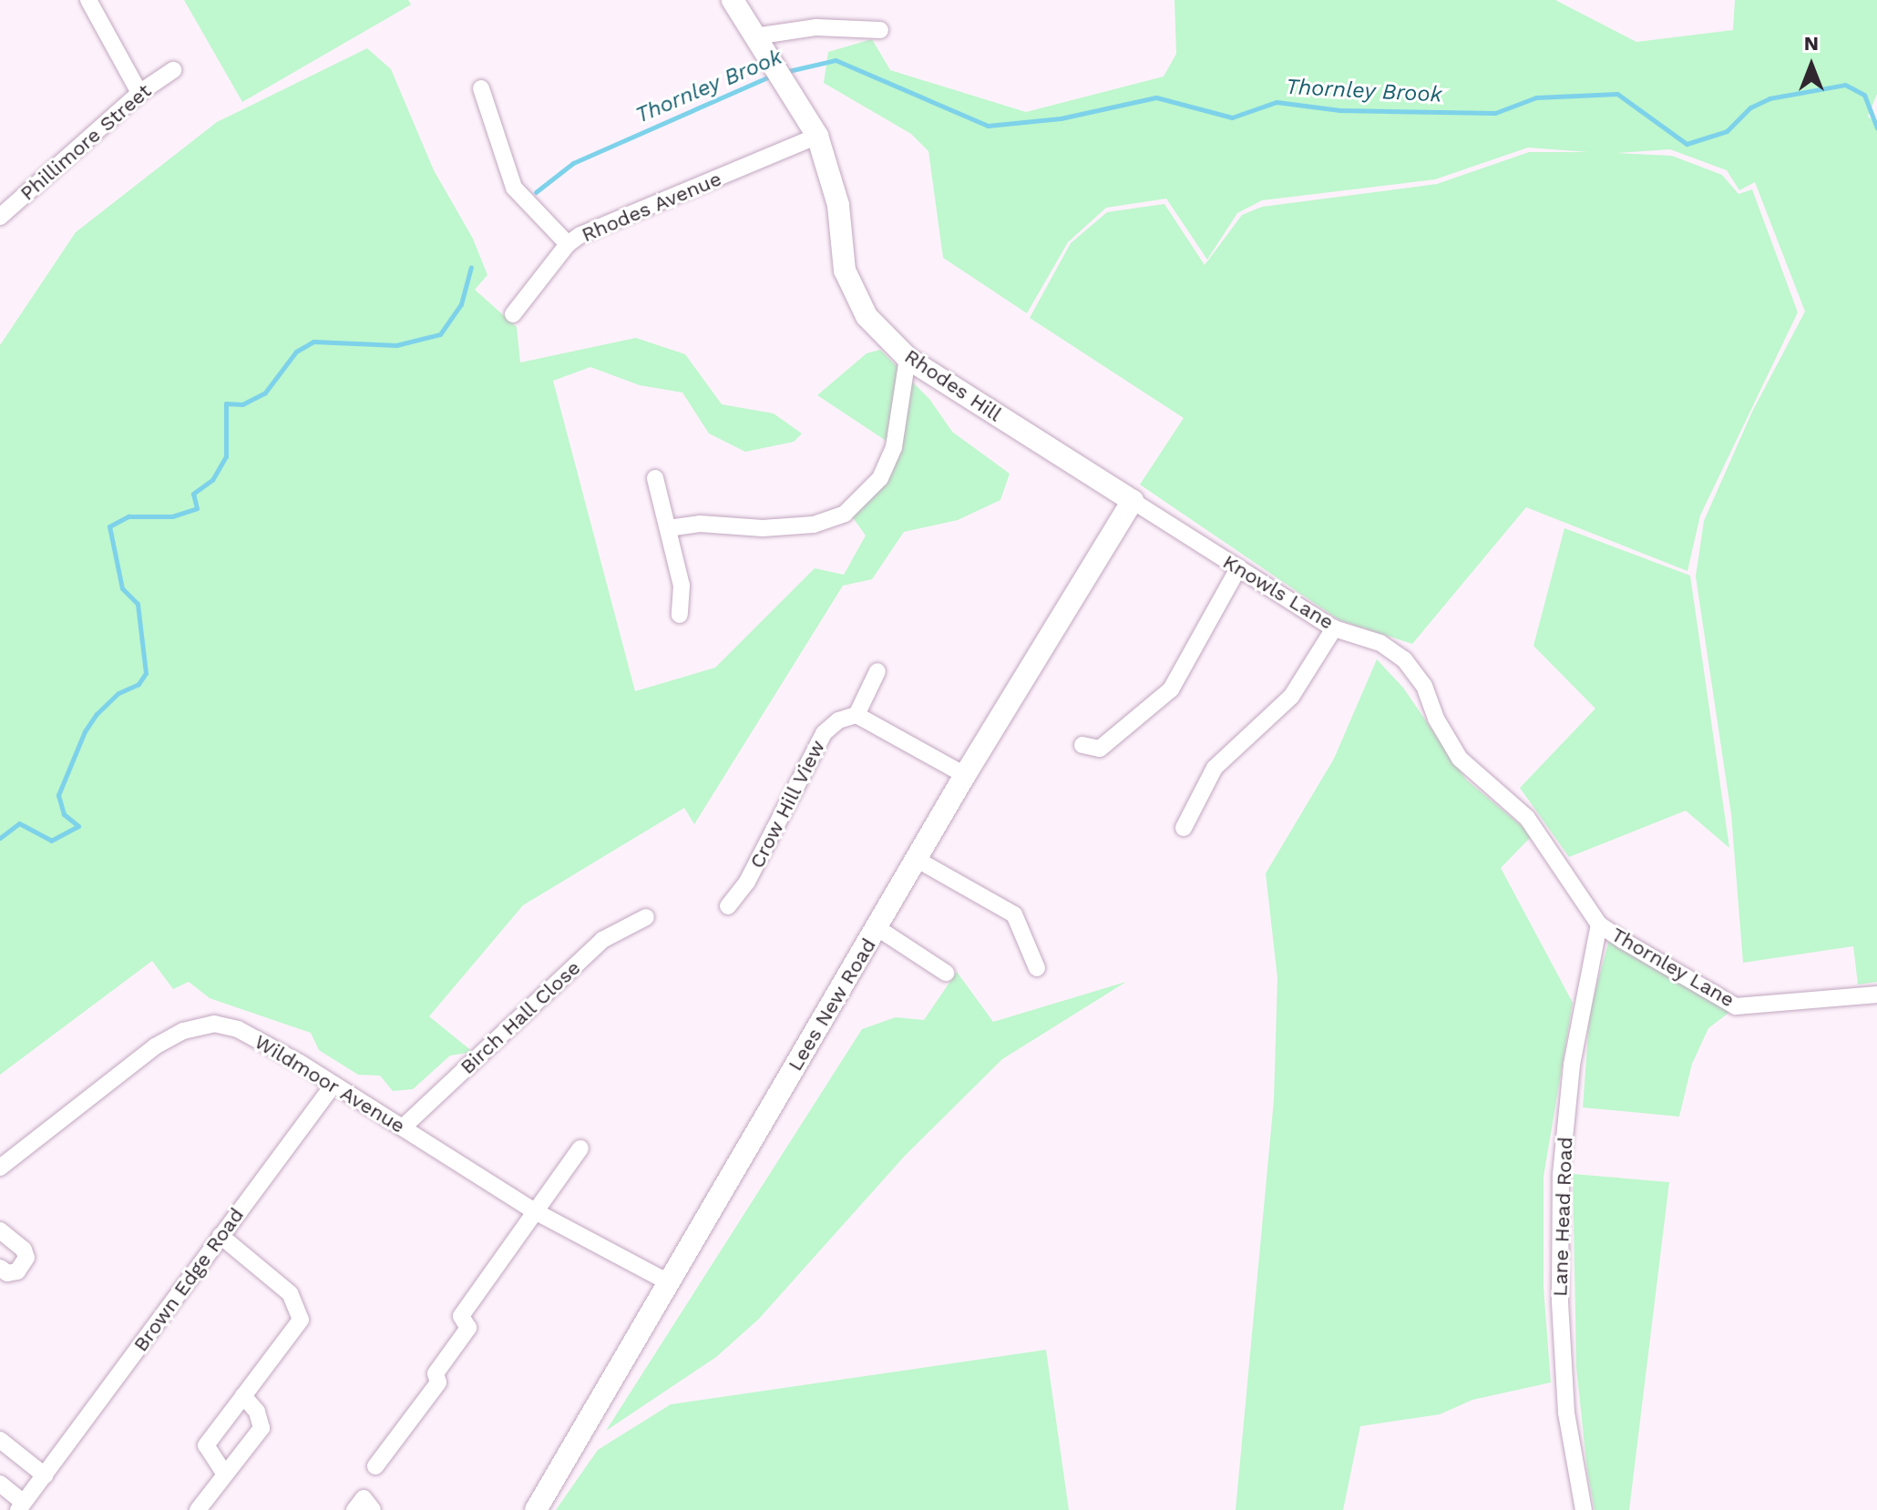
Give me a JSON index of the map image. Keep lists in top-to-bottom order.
{
  "streets": {
    "street": [
      "Phillimore Street",
      "Rhodes Avenue",
      "Rhodes Hill",
      "Knowls Lane",
      "Crow Hill View",
      "Thornley Lane",
      "Lees New Road",
      "Birch Hall Close",
      "Wildmoor Avenue",
      "Lane Head Road",
      "Brown Edge Road"
    ]
  },
  "crossings": [
    ["Rhodes Avenue", "Rhodes Hill"],
    ["Rhodes Hill", "Knowls Lane"],
    ["Rhodes Hill", "Lees New Road"],
    ["Knowls Lane", "Thornley Lane"],
    ["Knowls Lane", "Lees New Road"],
    ["Knowls Lane", "Lane Head Road"],
    ["Thornley Lane", "Lane Head Road"],
    ["Lees New Road", "Wildmoor Avenue"],
    ["Birch Hall Close", "Wildmoor Avenue"],
    ["Wildmoor Avenue", "Brown Edge Road"]
  ],
  "water": ["Thornley Brook"],
  "north": "top"
}
